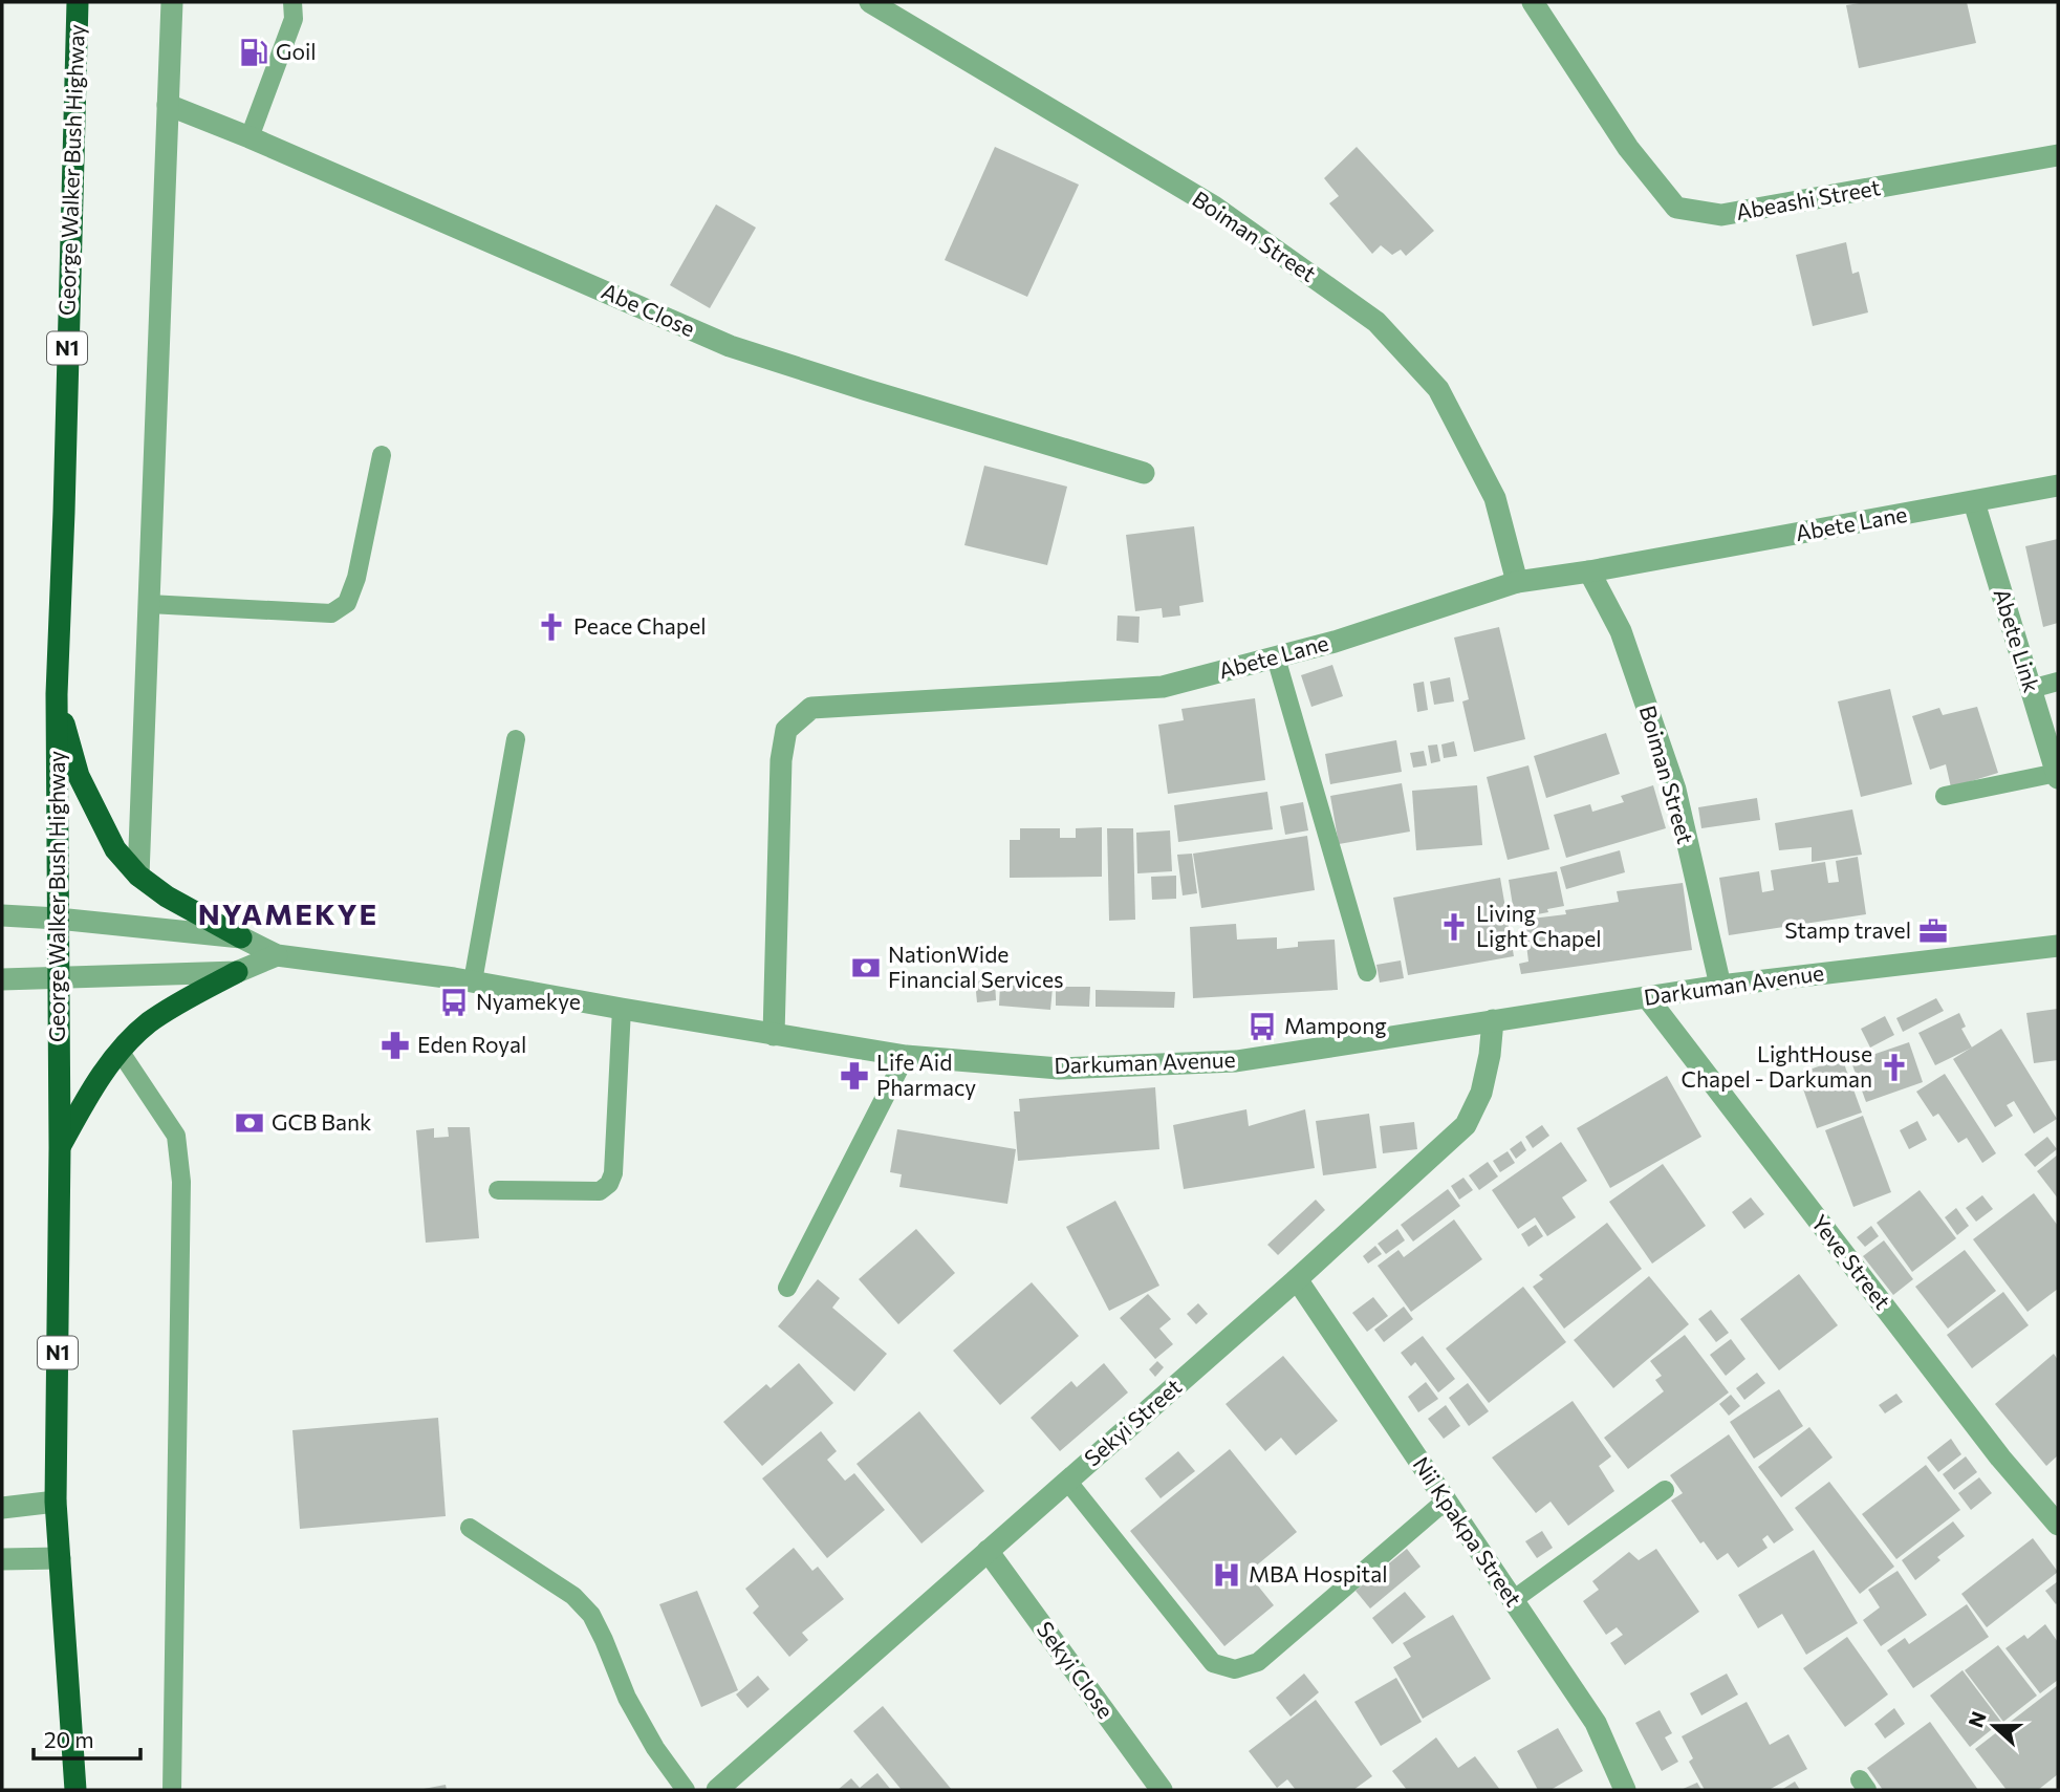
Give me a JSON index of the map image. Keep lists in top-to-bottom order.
{
  "streets": {
    "highway": ["George Walker Bush Highway", "N1"],
    "street": [
      "Abeashi Street",
      "Boiman Street",
      "Abe Close",
      "Abete Lane",
      "Abete Link",
      "Darkuman Avenue",
      "Yeve Street",
      "Sekyi Street",
      "Nii Kpakpa Street",
      "Sekyi Close"
    ]
  },
  "crossings": [
    ["George Walker Bush Highway", "Darkuman Avenue"],
    ["Boiman Street", "Abete Lane"],
    ["Boiman Street", "Darkuman Avenue"],
    ["Abete Lane", "Abete Link"],
    ["Abete Lane", "Darkuman Avenue"],
    ["Darkuman Avenue", "Yeve Street"],
    ["Darkuman Avenue", "Sekyi Street"],
    ["Sekyi Street", "Nii Kpakpa Street"],
    ["Sekyi Street", "Sekyi Close"]
  ],
  "districts": ["NYAMEKYE"],
  "places": {
    "fuel station": ["Goil"],
    "church": ["Peace Chapel", "Living Light Chapel", "LightHouse Chapel - Darkuman"],
    "office": ["Stamp travel"],
    "bank": ["NationWide Financial Services", "GCB Bank"],
    "bus stop": ["Nyamekye", "Mampong"],
    "pharmacy": ["Eden Royal", "Life Aid Pharmacy"],
    "hospital": ["MBA Hospital"]
  },
  "scale_bar": "20 m",
  "north": "left"
}
